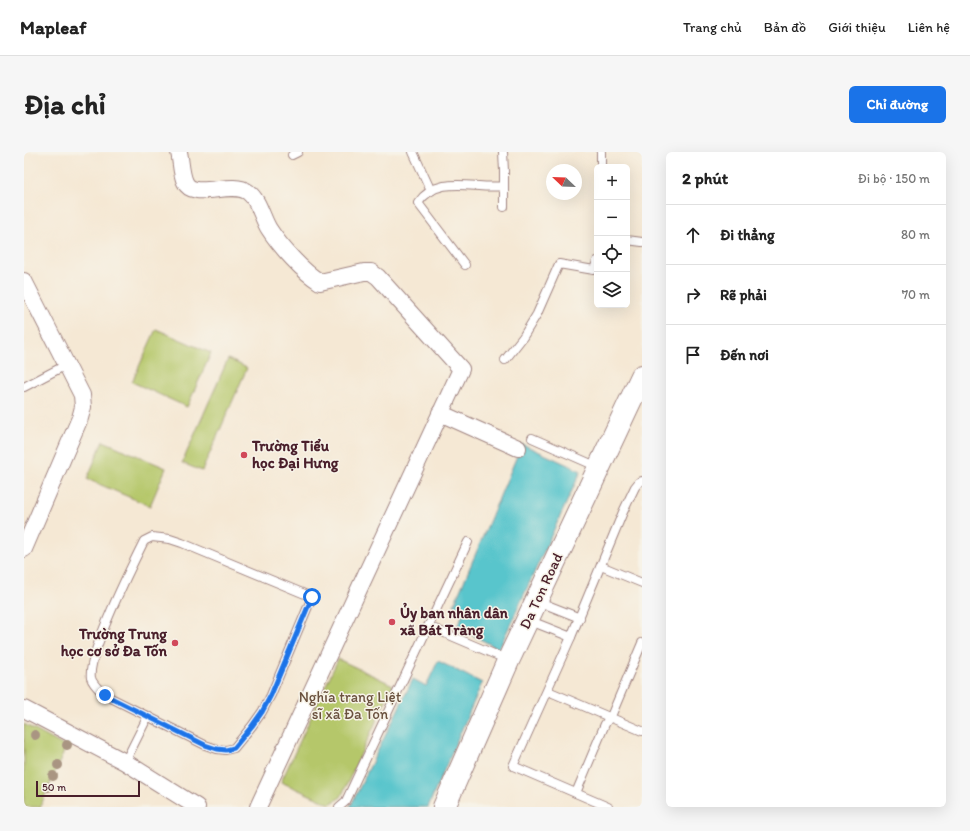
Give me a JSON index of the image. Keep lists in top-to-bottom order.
{
  "streets": {
    "street": ["Da Ton Road"]
  },
  "parks": ["Nghĩa trang Liệt sĩ xã Đa Tốn"],
  "places": ["Trường Tiểu học Đại Hưng", "Ủy ban nhân dân xã Bát Tràng", "Trường Trung học cơ sở Đa Tốn"],
  "scale_bar": "50 m",
  "north": "top left",
  "page": {
    "header": "Mapleaf",
    "nav": [
      "Trang chủ",
      "Bản đồ",
      "Giới thiệu",
      "Liên hệ"
    ],
    "buttons": "Chỉ đường",
    "title": "Địa chỉ",
    "heading": ["2 phút", "Đi bộ · 150 m"],
    "map_buttons": ["+", "−"],
    "list": [
      ["Đi thẳng", "80 m"],
      ["Rẽ phải", "70 m"],
      "Đến nơi"
    ],
    "scale": "50 m"
  }
}
